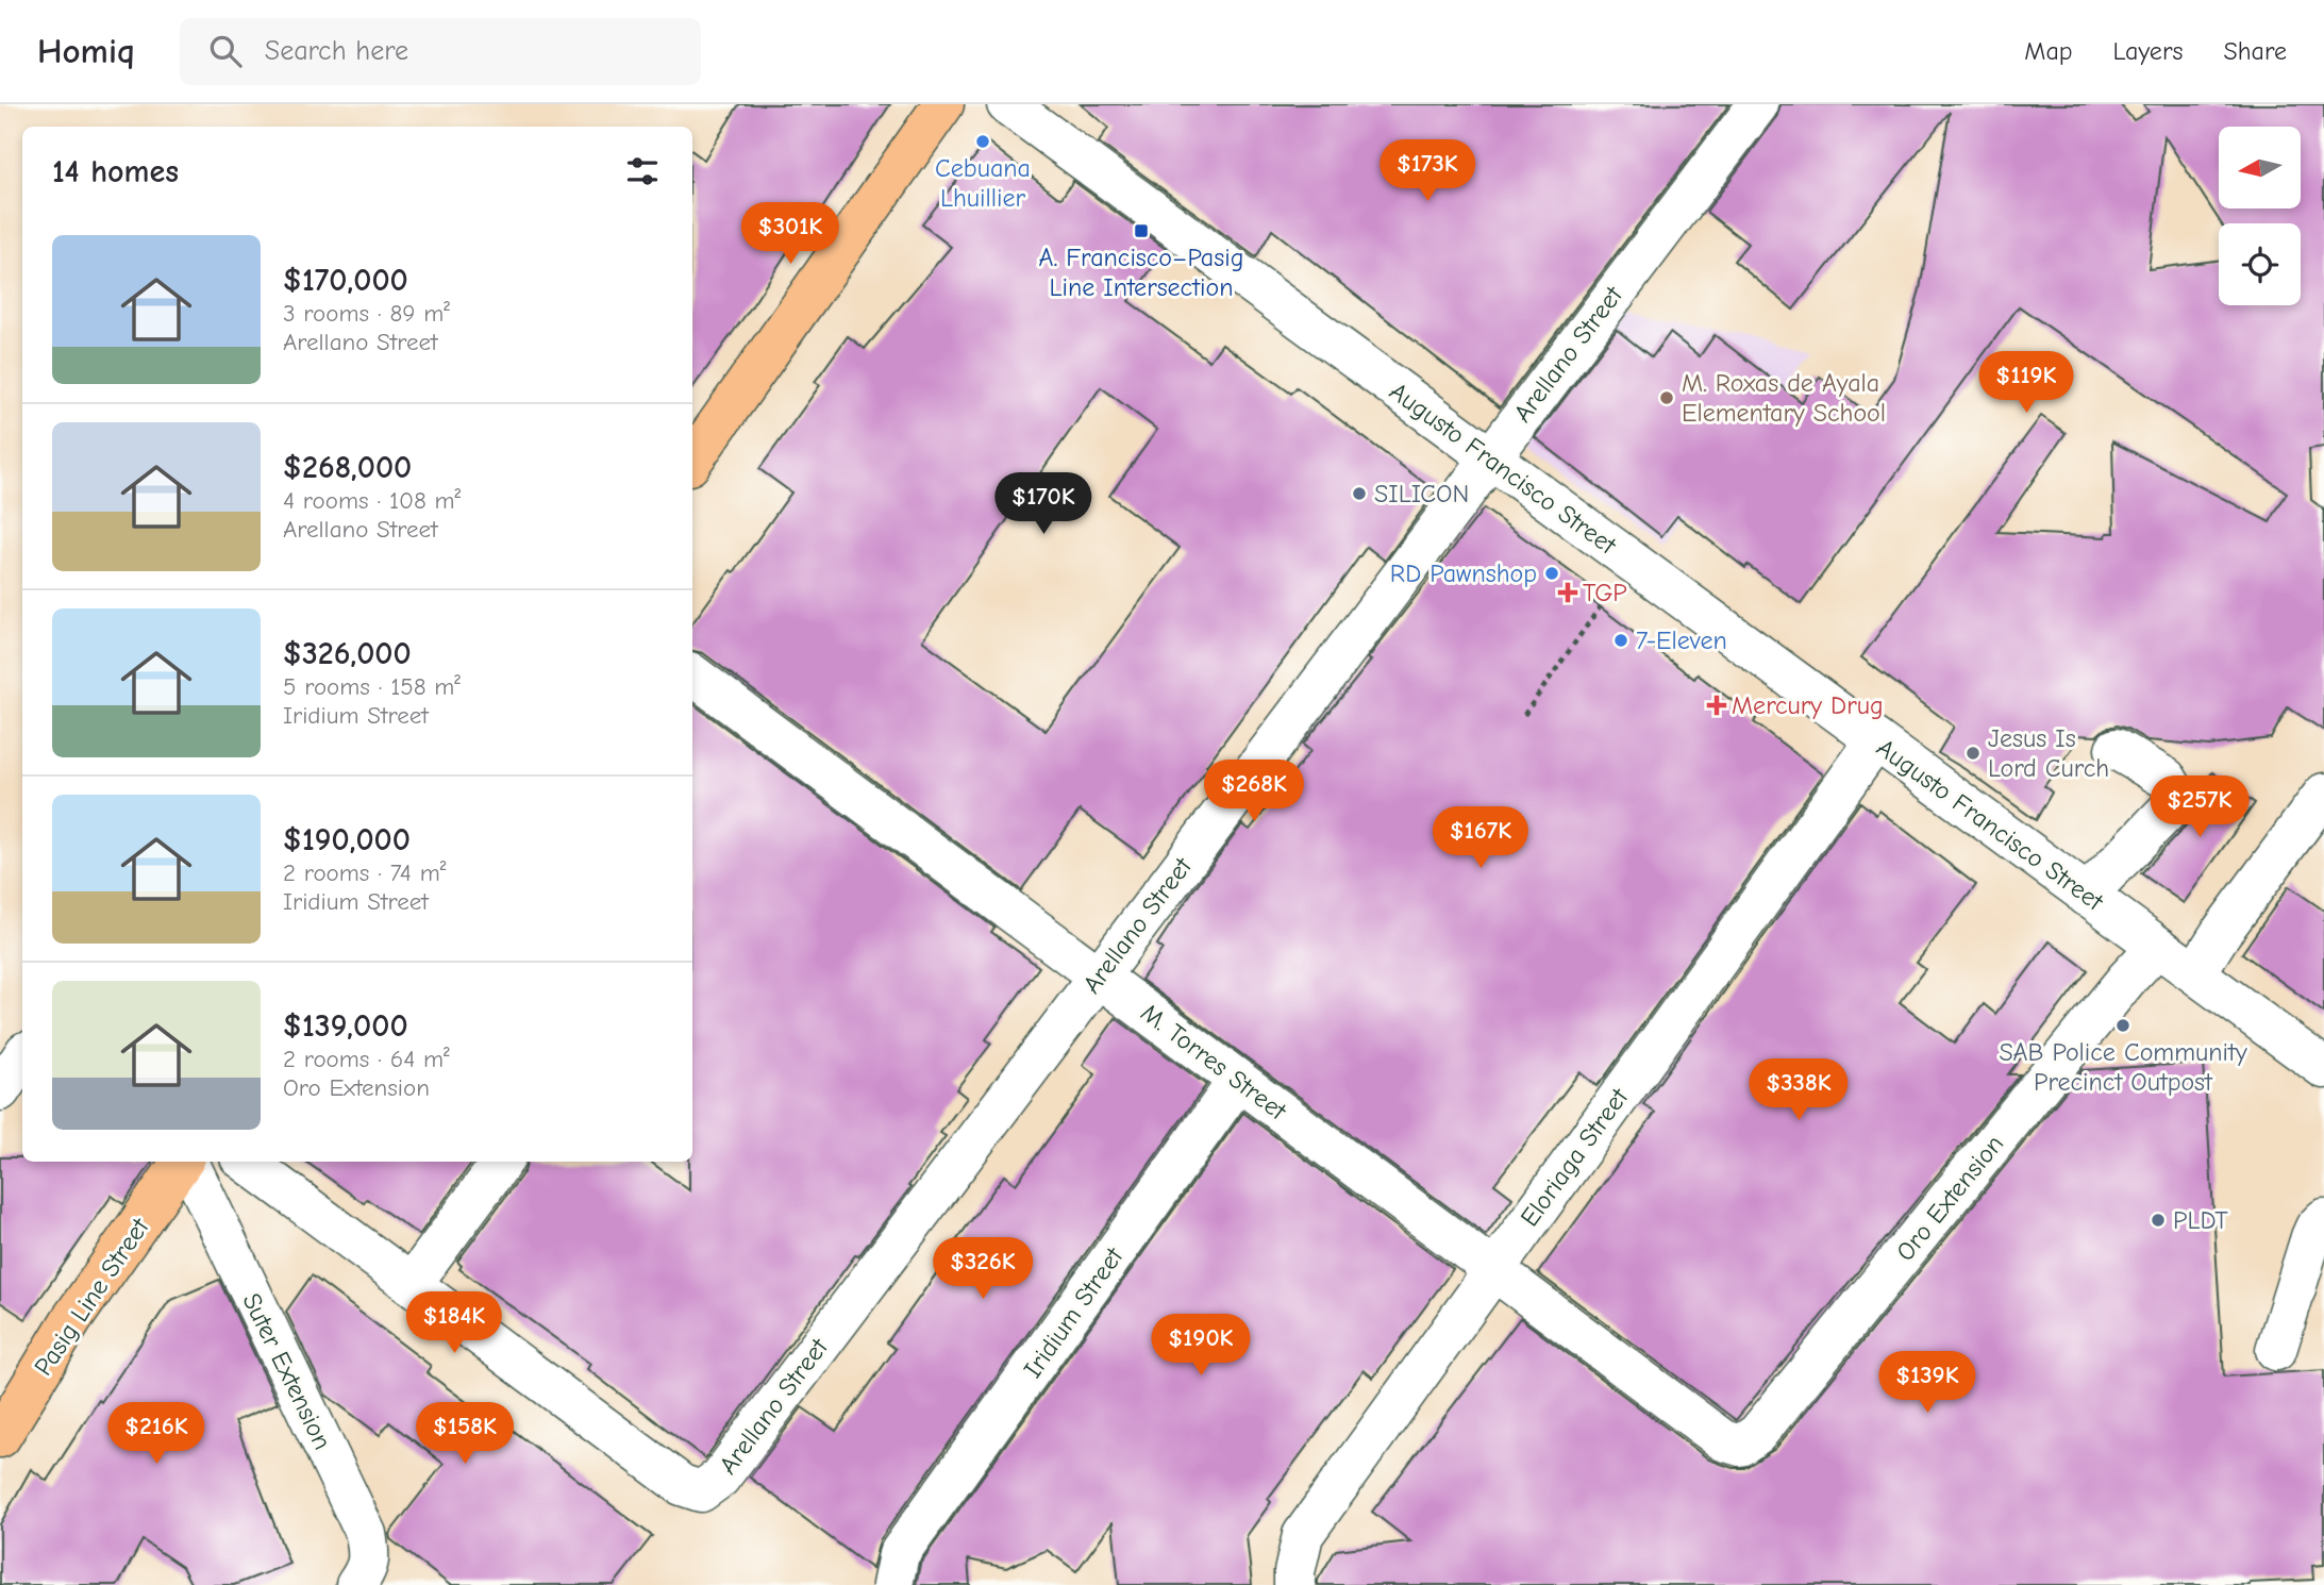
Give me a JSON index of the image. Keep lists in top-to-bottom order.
{
  "streets": {
    "main road": ["Pasig Line Street"],
    "street": [
      "Arellano Street",
      "Augusto Francisco Street",
      "M. Torres Street",
      "Eloriaga Street",
      "Oro Extension",
      "Iridium Street",
      "Suter Extension"
    ]
  },
  "crossings": [
    ["Arellano Street", "Augusto Francisco Street"],
    ["Arellano Street", "M. Torres Street"],
    ["Augusto Francisco Street", "Eloriaga Street"],
    ["Augusto Francisco Street", "Oro Extension"],
    ["M. Torres Street", "Eloriaga Street"],
    ["M. Torres Street", "Oro Extension"],
    ["M. Torres Street", "Iridium Street"]
  ],
  "places": {
    "other": [
      "Cebuana Lhuillier",
      "M. Roxas de Ayala Elementary School",
      "SILICON",
      "RD Pawnshop",
      "7-Eleven",
      "Jesus Is Lord Curch",
      "SAB Police Community Precinct Outpost",
      "PLDT"
    ],
    "transit": ["A. Francisco–Pasig Line Intersection"],
    "health": ["TGP", "Mercury Drug"]
  },
  "north": "left",
  "page": {
    "header": "Homiq",
    "search": "Search here",
    "nav": ["Map", "Layers", "Share"],
    "heading": "14 homes",
    "price": [
      "$173K",
      "$301K",
      "$119K",
      "$170K",
      "$268K",
      "$257K",
      "$167K",
      "$338K",
      "$326K",
      "$184K",
      "$190K",
      "$139K",
      "$216K",
      "$158K"
    ],
    "list": [
      {
        "name": "$170,000",
        "note": "3 rooms · 89 m² · Arellano Street"
      },
      {
        "name": "$268,000",
        "note": "4 rooms · 108 m² · Arellano Street"
      },
      {
        "name": "$326,000",
        "note": "5 rooms · 158 m² · Iridium Street"
      },
      {
        "name": "$190,000",
        "note": "2 rooms · 74 m² · Iridium Street"
      },
      {
        "name": "$139,000",
        "note": "2 rooms · 64 m² · Oro Extension"
      }
    ]
  }
}
